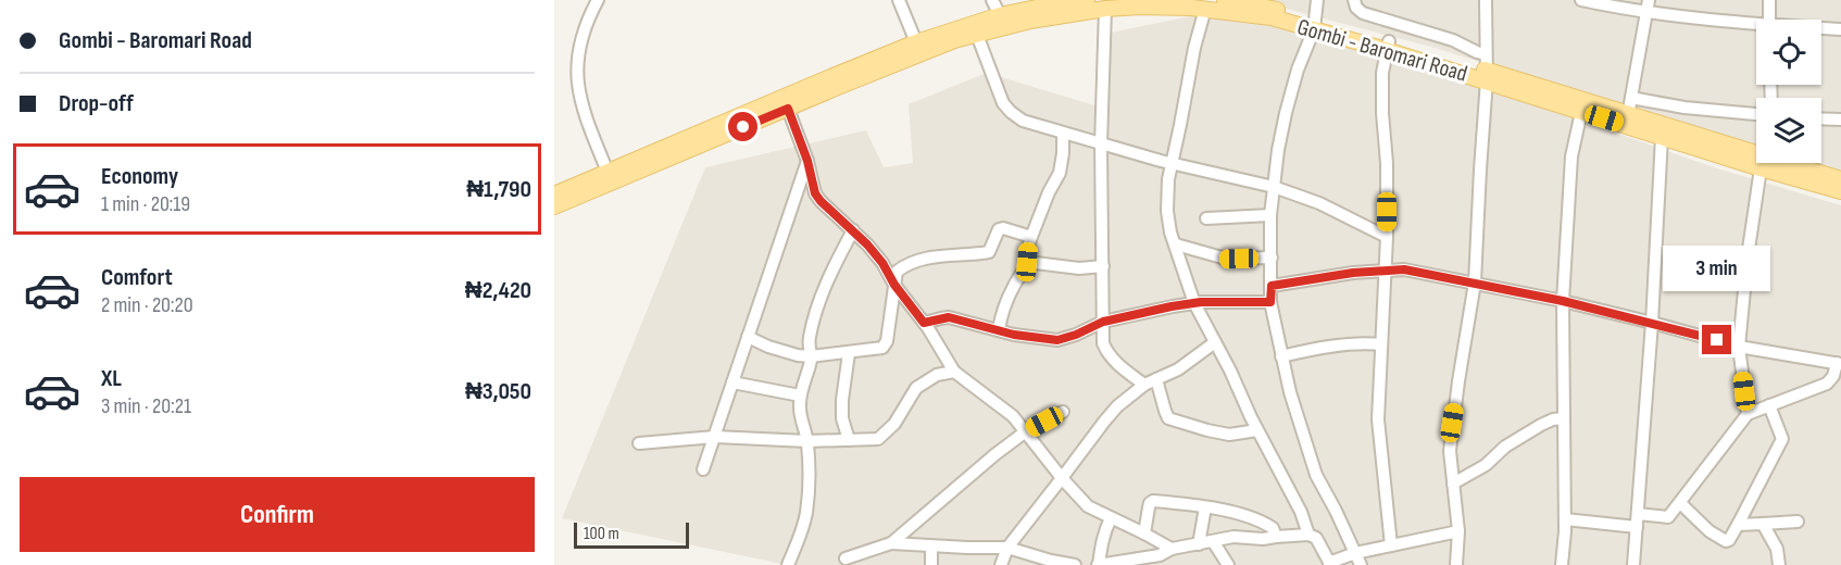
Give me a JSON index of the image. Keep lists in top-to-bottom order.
{
  "streets": {
    "main road": ["Gombi - Baromari Road"]
  },
  "scale_bar": "100 m",
  "page": {
    "banner": ["Gombi - Baromari Road", "Drop-off"],
    "list": [
      {
        "name": "Economy",
        "note": "1 min · 20:19",
        "value": "₦1,790"
      },
      {
        "name": "Comfort",
        "note": "2 min · 20:20",
        "value": "₦2,420"
      },
      {
        "name": "XL",
        "note": "3 min · 20:21",
        "value": "₦3,050"
      }
    ],
    "bubble": "3 min",
    "buttons": "Confirm",
    "scale": "100 m"
  }
}
